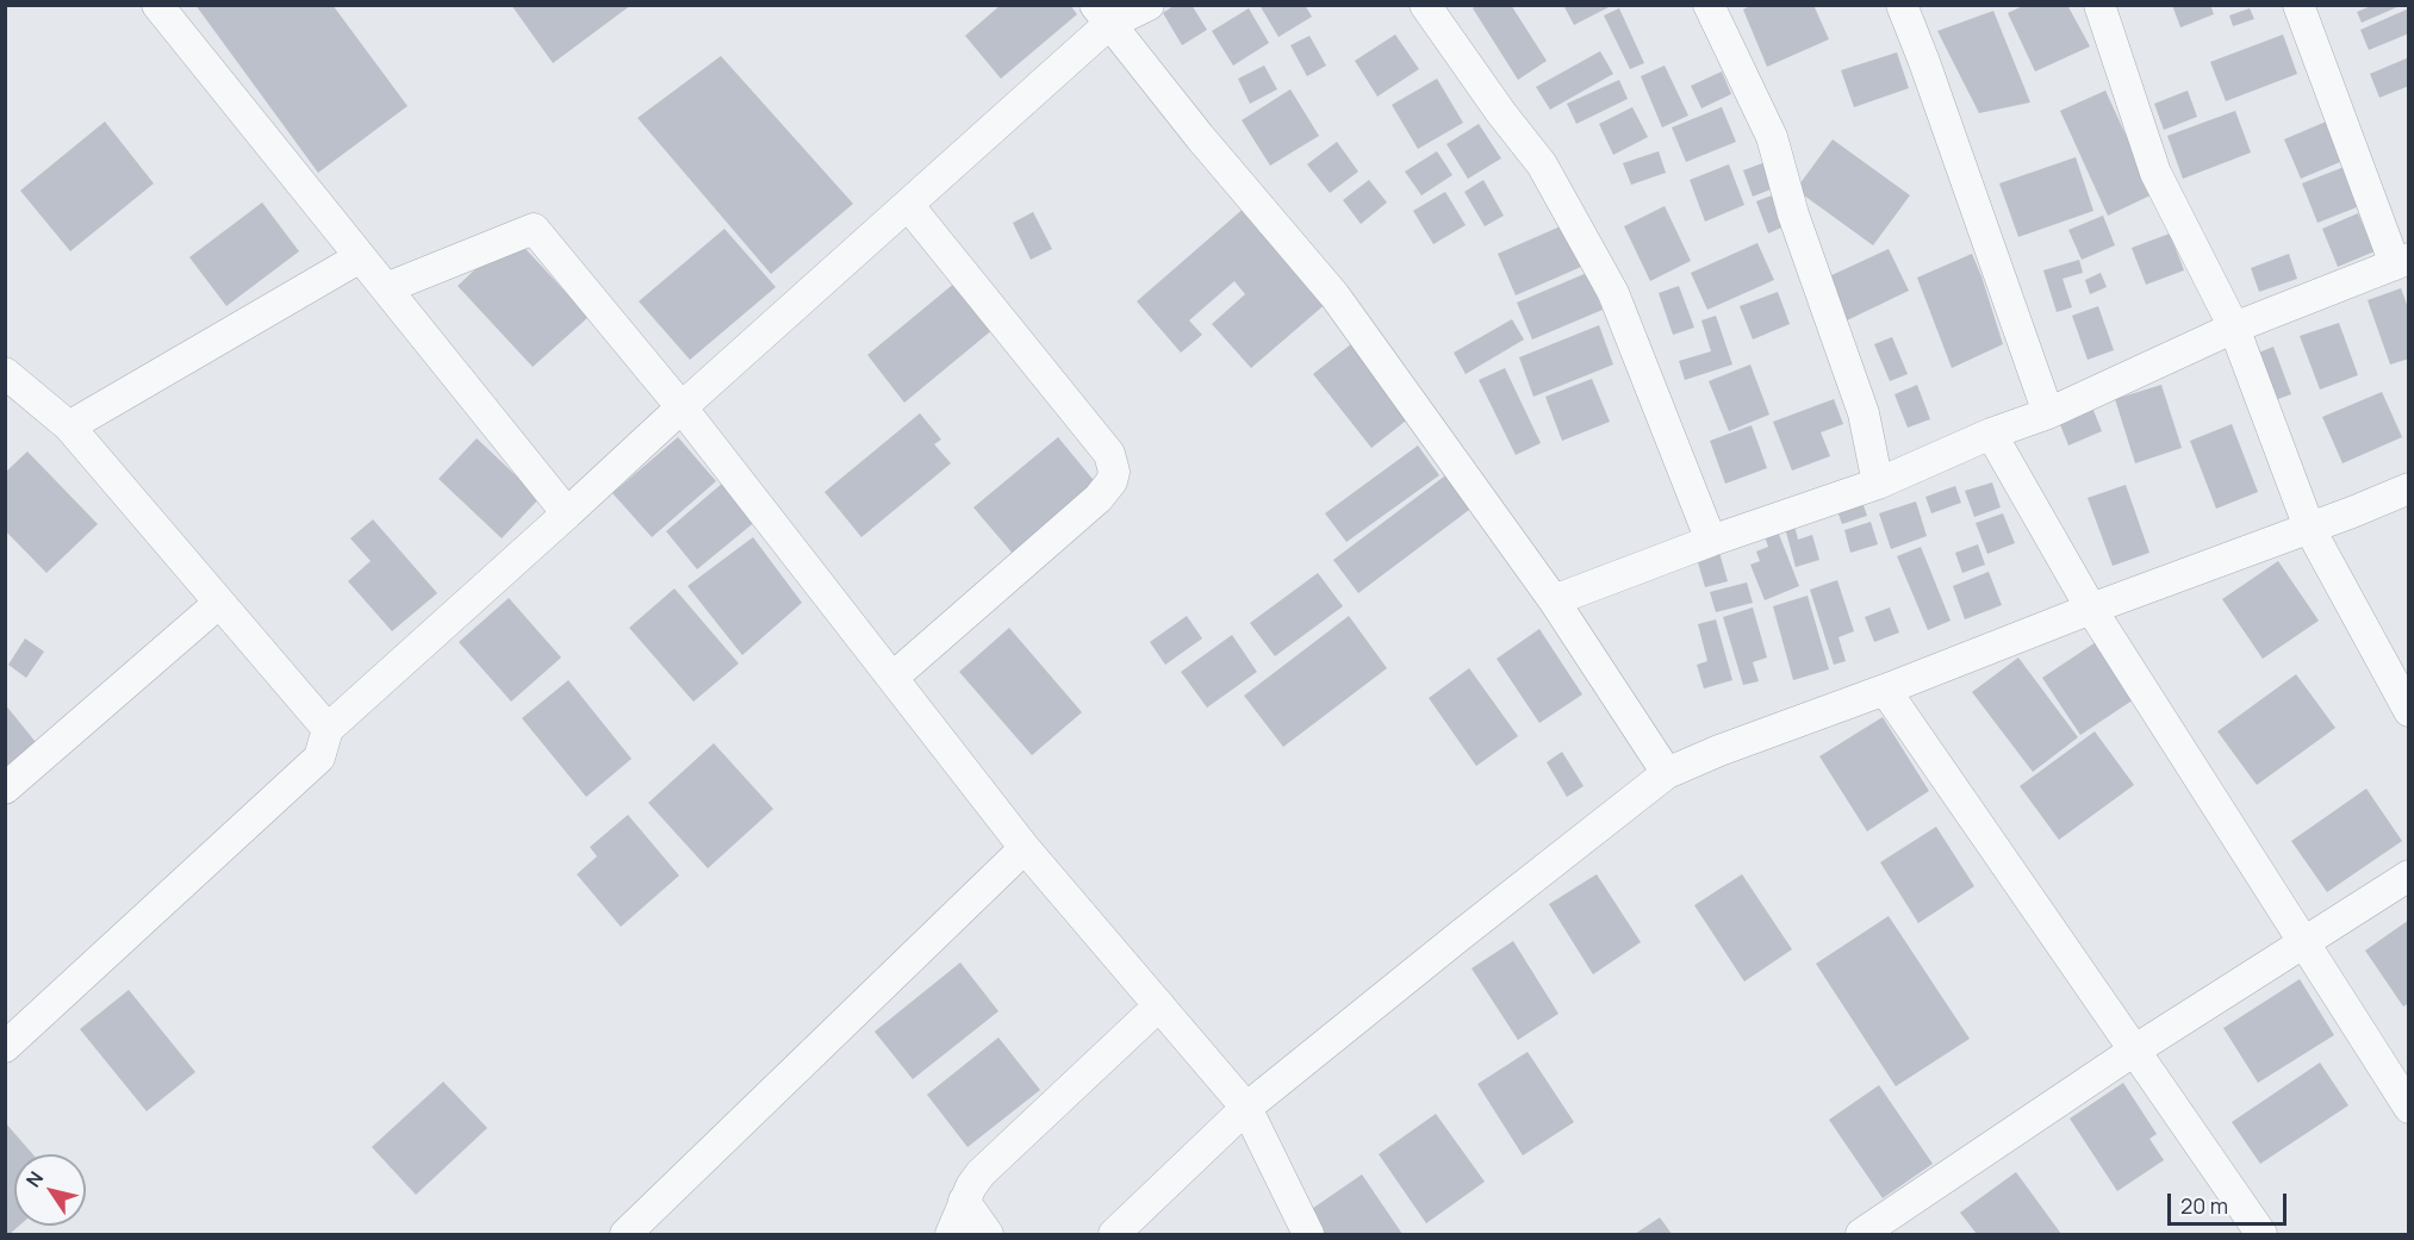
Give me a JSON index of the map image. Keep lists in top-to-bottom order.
{
  "scale_bar": "20 m",
  "north": "top left"
}
